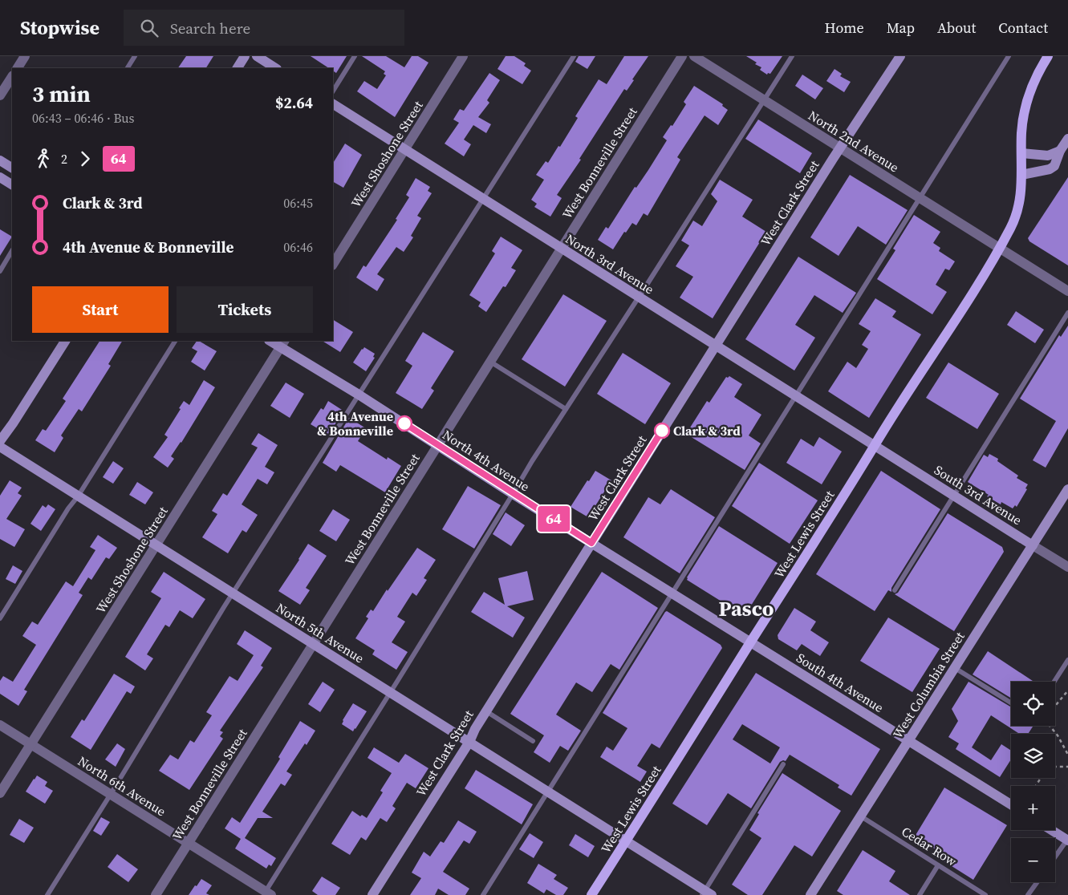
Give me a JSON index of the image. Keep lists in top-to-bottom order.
{
  "streets": {
    "main road": ["West Lewis Street"],
    "street": [
      "North 2nd Avenue",
      "West Shoshone Street",
      "West Bonneville Street",
      "West Clark Street",
      "North 3rd Avenue",
      "North 4th Avenue",
      "South 3rd Avenue",
      "North 5th Avenue",
      "South 4th Avenue",
      "West Columbia Street",
      "North 6th Avenue"
    ],
    "lane": ["Cedar Row"]
  },
  "crossings": [
    ["North 2nd Avenue", "West Clark Street"],
    ["North 2nd Avenue", "West Lewis Street"],
    ["West Shoshone Street", "North 3rd Avenue"],
    ["West Shoshone Street", "North 4th Avenue"],
    ["West Shoshone Street", "North 5th Avenue"],
    ["West Shoshone Street", "North 6th Avenue"],
    ["West Bonneville Street", "North 3rd Avenue"],
    ["West Bonneville Street", "North 4th Avenue"],
    ["West Bonneville Street", "North 5th Avenue"],
    ["West Bonneville Street", "North 6th Avenue"],
    ["West Clark Street", "North 3rd Avenue"],
    ["West Clark Street", "North 4th Avenue"],
    ["West Clark Street", "North 5th Avenue"],
    ["North 3rd Avenue", "South 3rd Avenue"],
    ["North 3rd Avenue", "West Lewis Street"],
    ["North 4th Avenue", "West Lewis Street"],
    ["North 4th Avenue", "South 4th Avenue"],
    ["South 3rd Avenue", "West Lewis Street"],
    ["South 3rd Avenue", "West Columbia Street"],
    ["West Lewis Street", "North 5th Avenue"],
    ["West Lewis Street", "South 4th Avenue"],
    ["South 4th Avenue", "West Columbia Street"],
    ["West Columbia Street", "Cedar Row"]
  ],
  "districts": ["Pasco"],
  "places": ["4th Avenue & Bonneville", "Clark & 3rd"],
  "lines": ["bus line 64"],
  "page": {
    "header": "Stopwise",
    "search": "Search here",
    "nav": [
      "Home",
      "Map",
      "About",
      "Contact"
    ],
    "on_map": "64",
    "heading": ["3 min", "06:43 – 06:46 · Bus", "$2.64"],
    "legs": ["2", "64"],
    "list": [
      {
        "name": "Clark & 3rd",
        "value": "06:45"
      },
      {
        "name": "4th Avenue & Bonneville",
        "value": "06:46"
      }
    ],
    "buttons": ["Start", "Tickets"],
    "map_buttons": ["+", "−"]
  }
}
